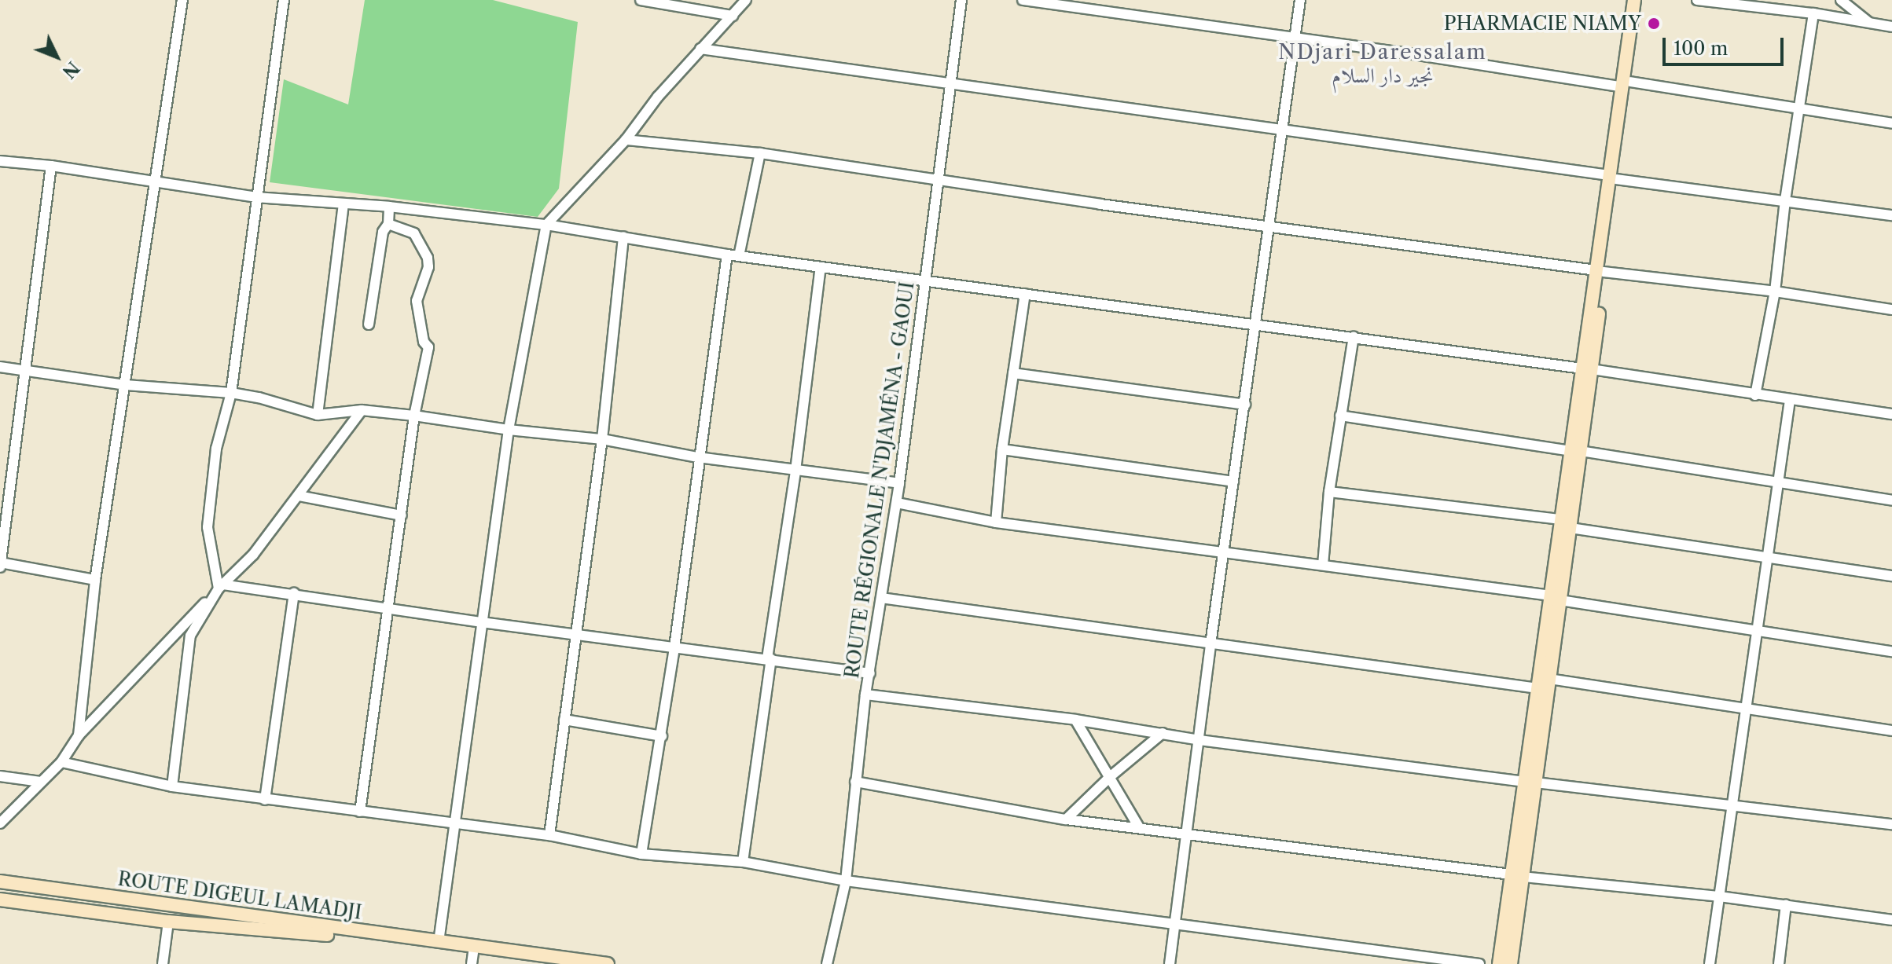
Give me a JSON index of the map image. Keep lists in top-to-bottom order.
{
  "streets": {
    "street": ["ROUTE RÉGIONALE N'DJAMÉNA - GAOUI", "ROUTE DIGEUL LAMADJI"]
  },
  "districts": ["NDjari Daressalam نجير دار السلام"],
  "places": ["PHARMACIE NIAMY"],
  "scale_bar": "100 m",
  "north": "bottom right"
}
